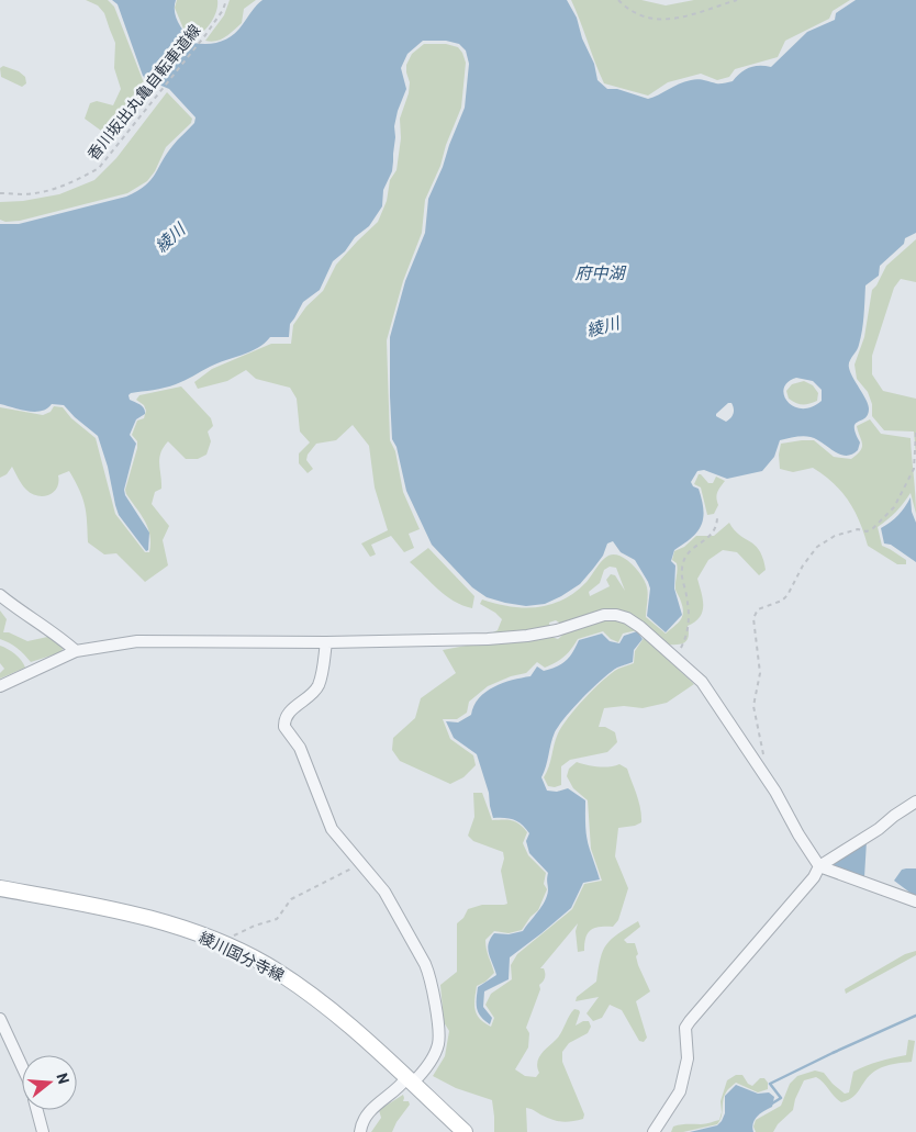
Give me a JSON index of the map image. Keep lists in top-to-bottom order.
{
  "streets": {
    "main road": ["綾川国分寺線"],
    "path": ["香川坂出丸亀自転車道線"]
  },
  "water": ["綾川", "府中湖"],
  "north": "right"
}
